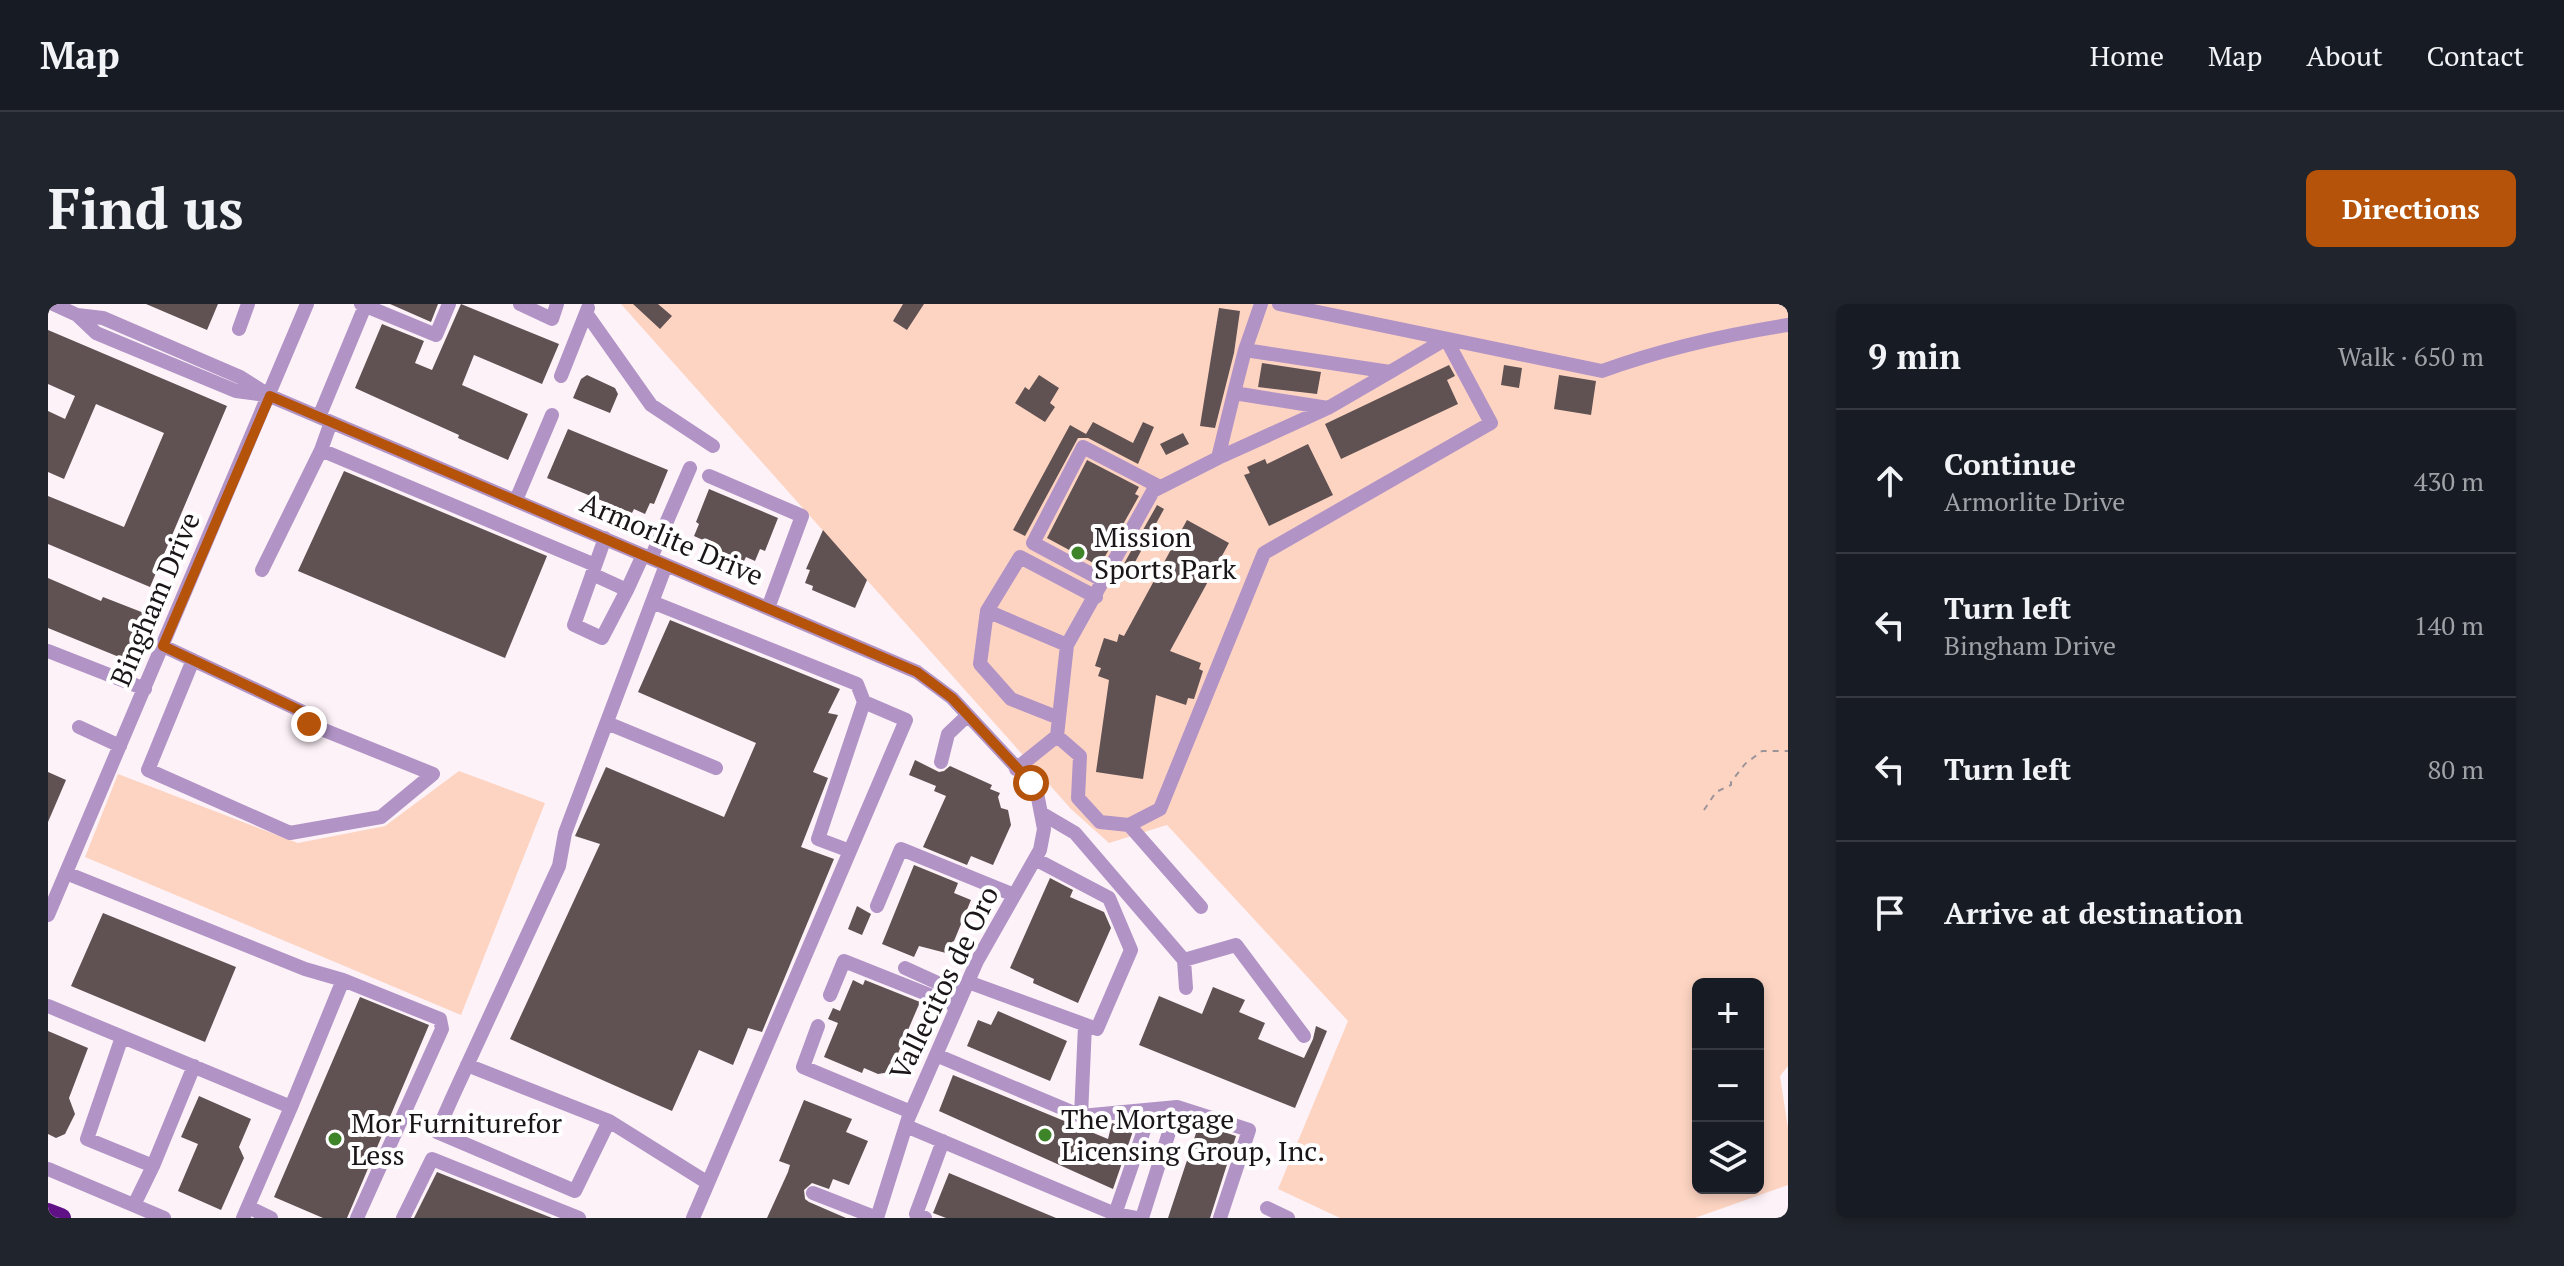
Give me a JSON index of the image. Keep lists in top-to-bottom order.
{
  "streets": {
    "street": ["Armorlite Drive", "Bingham Drive", "Vallecitos de Oro"]
  },
  "crossings": [
    ["Armorlite Drive", "Bingham Drive"],
    ["Armorlite Drive", "Vallecitos de Oro"]
  ],
  "places": ["Mission Sports Park", "The Mortgage Licensing Group, Inc.", "Mor Furniturefor Less"],
  "page": {
    "header": "Map",
    "nav": [
      "Home",
      "Map",
      "About",
      "Contact"
    ],
    "buttons": "Directions",
    "title": "Find us",
    "heading": ["9 min", "Walk · 650 m"],
    "list": [
      ["Continue", "Armorlite Drive", "430 m"],
      ["Turn left", "Bingham Drive", "140 m"],
      ["Turn left", "80 m"],
      "Arrive at destination"
    ],
    "map_buttons": ["+", "−"]
  }
}
